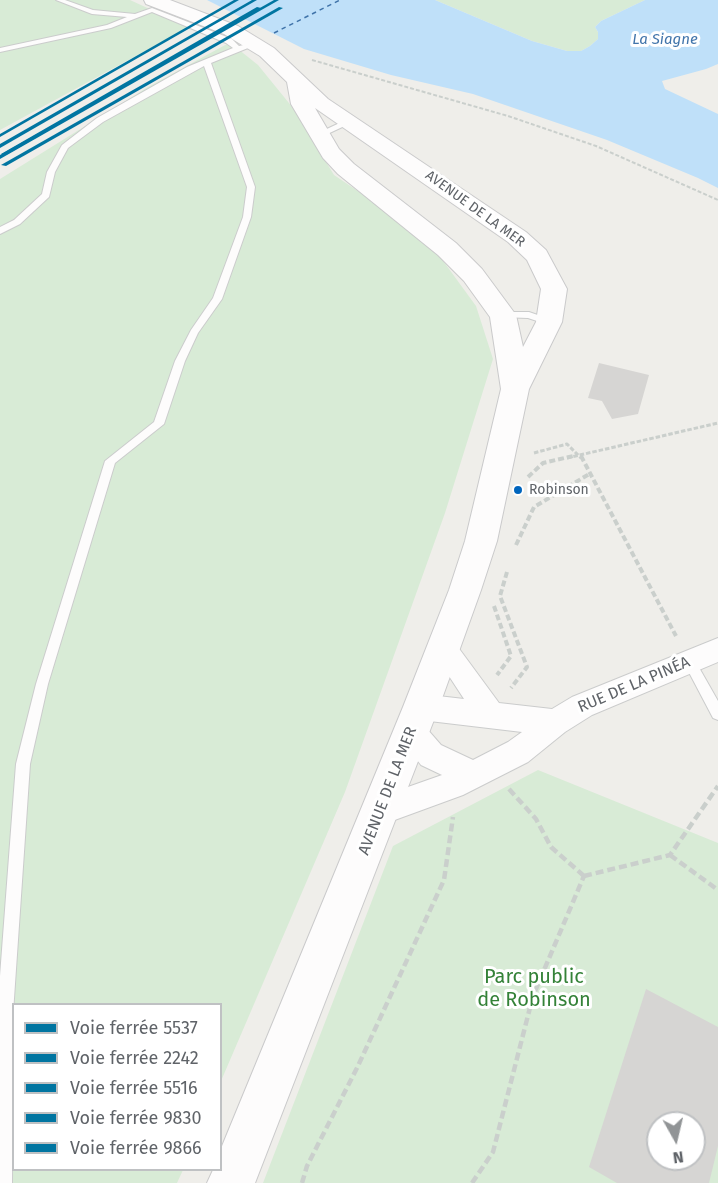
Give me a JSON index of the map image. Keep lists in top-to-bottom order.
{
  "streets": {
    "main road": ["AVENUE DE LA MER"],
    "street": ["RUE DE LA PINÉA"]
  },
  "crossings": [
    ["AVENUE DE LA MER", "RUE DE LA PINÉA"]
  ],
  "water": ["La Siagne"],
  "parks": ["Parc public de Robinson"],
  "places": ["Robinson"],
  "lines": [
    "rail line 5537",
    "rail line 2242",
    "rail line 9866",
    "rail line 5516",
    "rail line 9830"
  ],
  "legend": [
    "Voie ferrée 5537",
    "Voie ferrée 2242",
    "Voie ferrée 5516",
    "Voie ferrée 9830",
    "Voie ferrée 9866"
  ],
  "north": "bottom"
}
